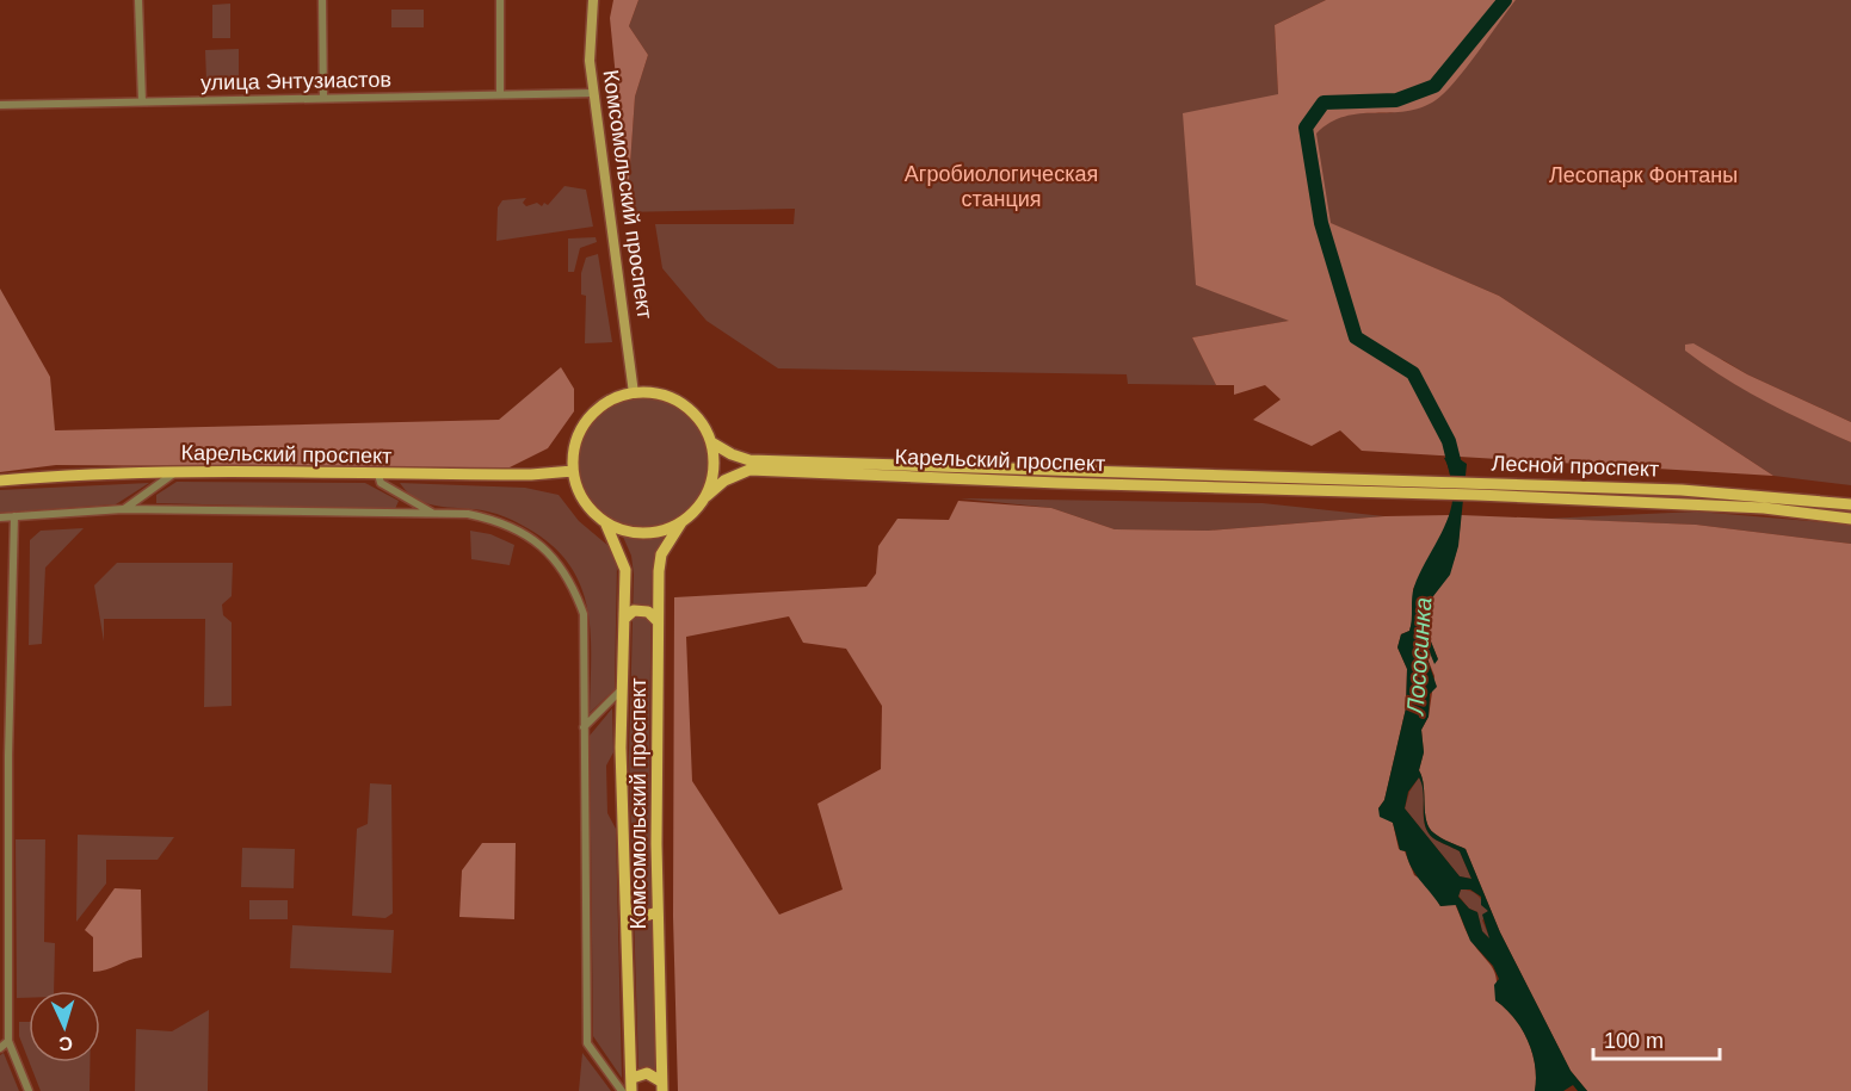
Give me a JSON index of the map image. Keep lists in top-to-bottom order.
{
  "streets": {
    "main road": ["Комсомольский проспект", "Карельский проспект", "Лесной проспект"],
    "street": ["улица Энтузиастов"]
  },
  "crossings": [
    ["улица Энтузиастов", "Комсомольский проспект"],
    ["Комсомольский проспект", "Карельский проспект"],
    ["Карельский проспект", "Лесной проспект"]
  ],
  "water": ["Лососинка"],
  "parks": ["Агробиологическая станция", "Лесопарк Фонтаны"],
  "scale_bar": "100 m",
  "north": "bottom"
}
